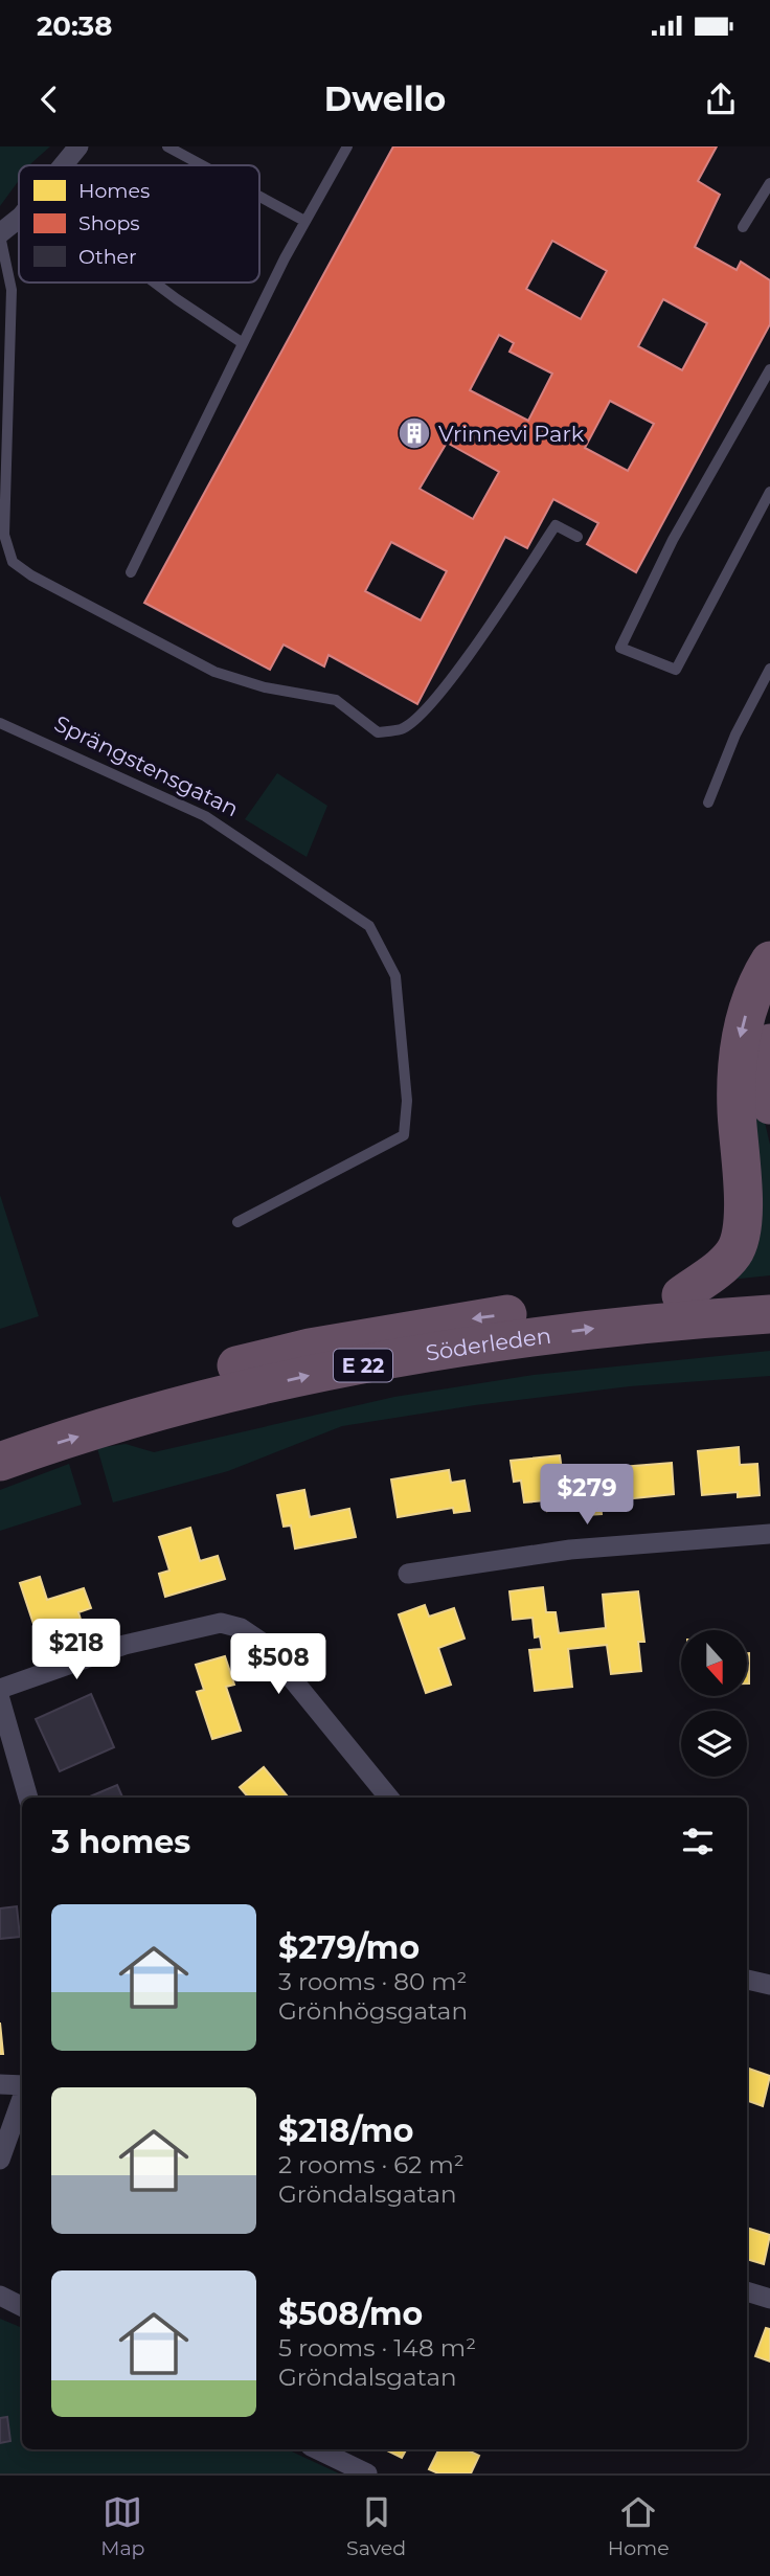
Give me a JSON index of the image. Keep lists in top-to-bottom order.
{
  "streets": {
    "highway": ["Söderleden", "E 22"],
    "lane": ["Sprängstensgatan"]
  },
  "places": {
    "building": ["Vrinnevi Park"]
  },
  "legend": ["Homes", "Shops", "Other"],
  "north": "bottom",
  "page": {
    "status": "20:38",
    "header": "Dwello",
    "price": ["$279", "$218", "$508"],
    "heading": "3 homes",
    "list": [
      {
        "name": "$279/mo",
        "note": "3 rooms · 80 m² · Grönhögsgatan"
      },
      {
        "name": "$218/mo",
        "note": "2 rooms · 62 m² · Gröndalsgatan"
      },
      {
        "name": "$508/mo",
        "note": "5 rooms · 148 m² · Gröndalsgatan"
      }
    ],
    "tabs": ["Map", "Saved", "Home"]
  }
}
